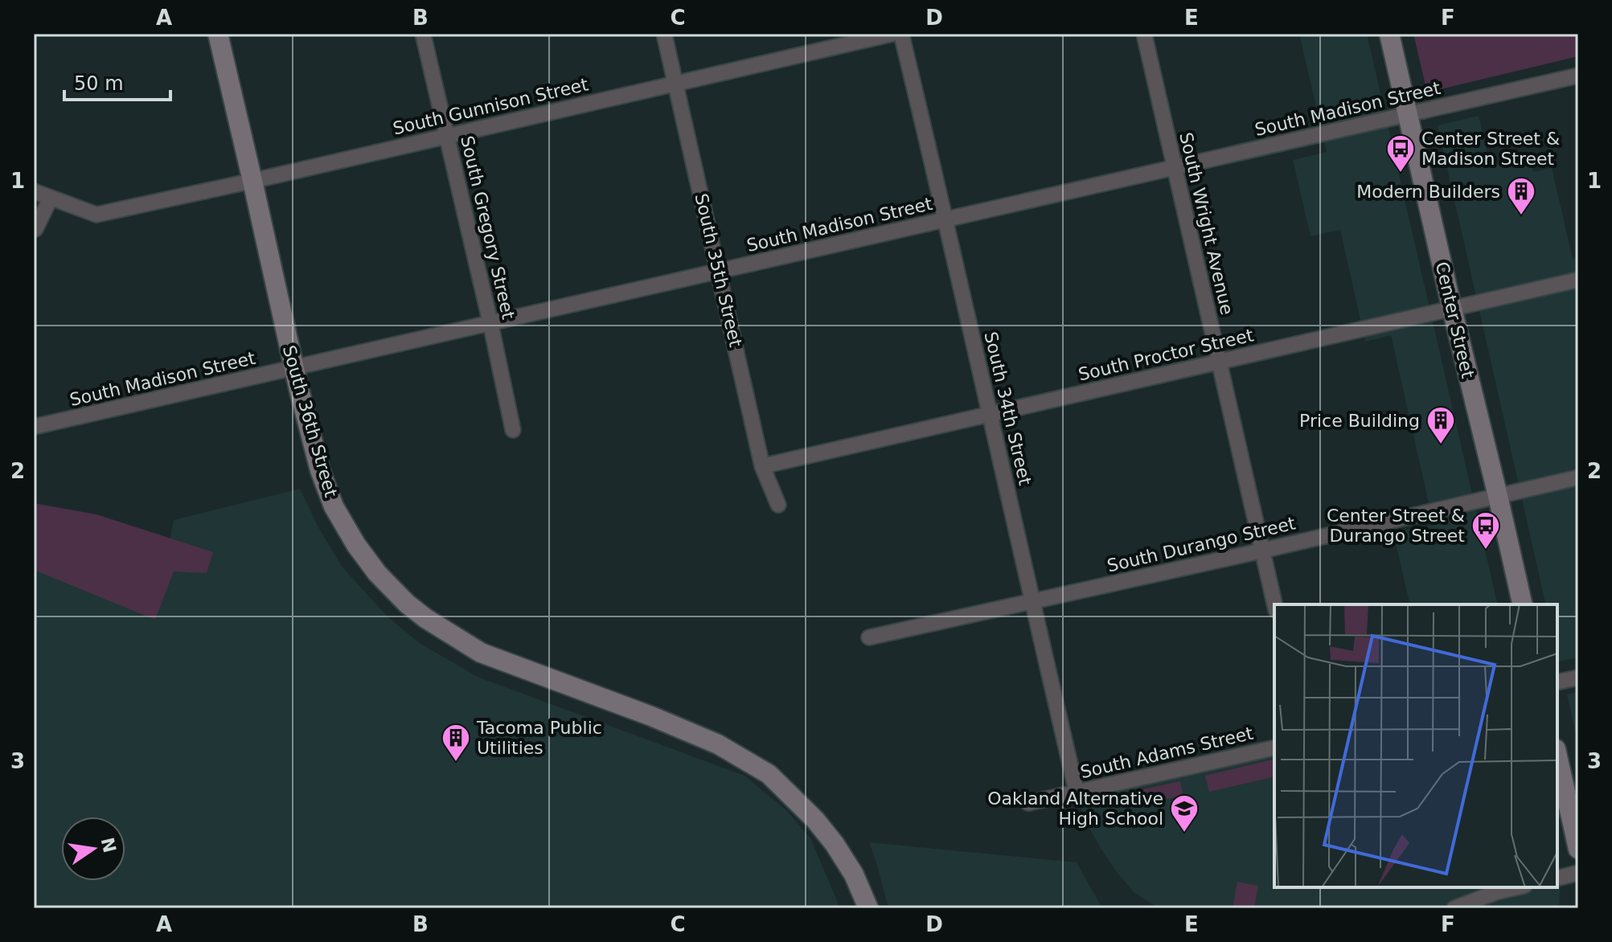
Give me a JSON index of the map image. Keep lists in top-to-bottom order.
{
  "streets": {
    "street": [
      "South Gunnison Street",
      "South Madison Street",
      "South Wright Avenue",
      "South Gregory Street",
      "South 35th Street",
      "Center Street",
      "South Proctor Street",
      "South 34th Street",
      "South 36th Street",
      "South Durango Street",
      "South Adams Street"
    ]
  },
  "crossings": [
    ["South Gunnison Street", "South Gregory Street"],
    ["South Gunnison Street", "South 35th Street"],
    ["South Gunnison Street", "South 36th Street"],
    ["South Madison Street", "South Wright Avenue"],
    ["South Madison Street", "South Gregory Street"],
    ["South Madison Street", "South 35th Street"],
    ["South Madison Street", "Center Street"],
    ["South Madison Street", "South 34th Street"],
    ["South Madison Street", "South 36th Street"],
    ["South Wright Avenue", "South Proctor Street"],
    ["South Wright Avenue", "South Durango Street"],
    ["South 35th Street", "South Proctor Street"],
    ["Center Street", "South Proctor Street"],
    ["Center Street", "South Durango Street"],
    ["South Proctor Street", "South 34th Street"],
    ["South 34th Street", "South Durango Street"],
    ["South 34th Street", "South Adams Street"]
  ],
  "places": {
    "bus stop": ["Center Street & Madison Street", "Center Street & Durango Street"],
    "building": ["Modern Builders", "Price Building", "Tacoma Public Utilities"],
    "school or university": ["Oakland Alternative High School"]
  },
  "scale_bar": "50 m",
  "north": "right",
  "grid": {
    "columns": [
      "A",
      "B",
      "C",
      "D",
      "E",
      "F"
    ],
    "rows": ["1", "2", "3"]
  }
}
